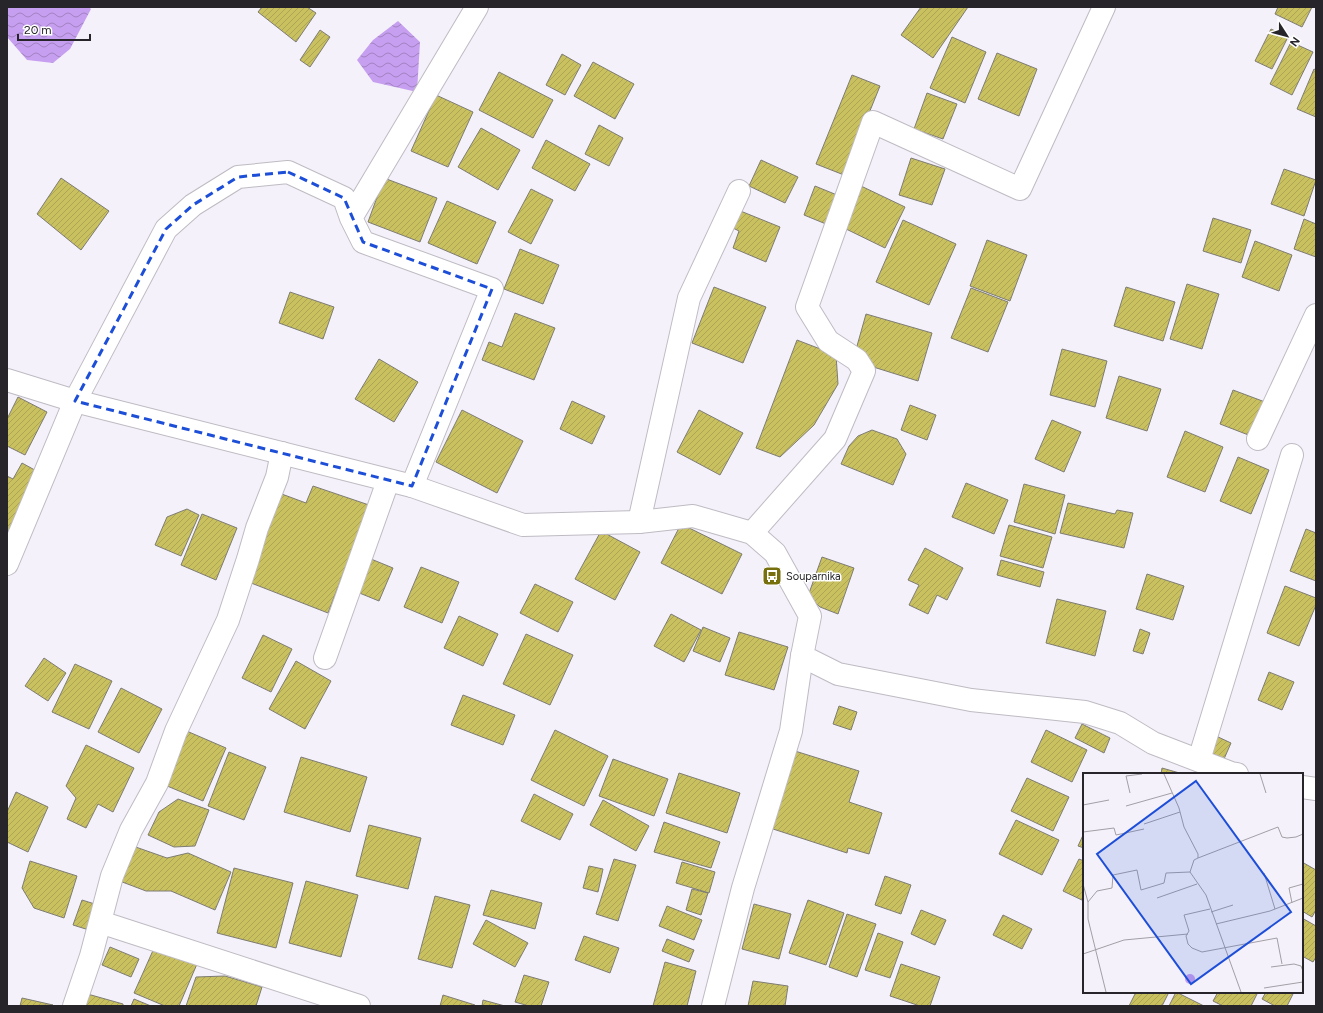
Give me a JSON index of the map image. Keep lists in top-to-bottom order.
{
  "places": {
    "bus stop": ["Souparnika"]
  },
  "scale_bar": "20 m",
  "north": "bottom right"
}
